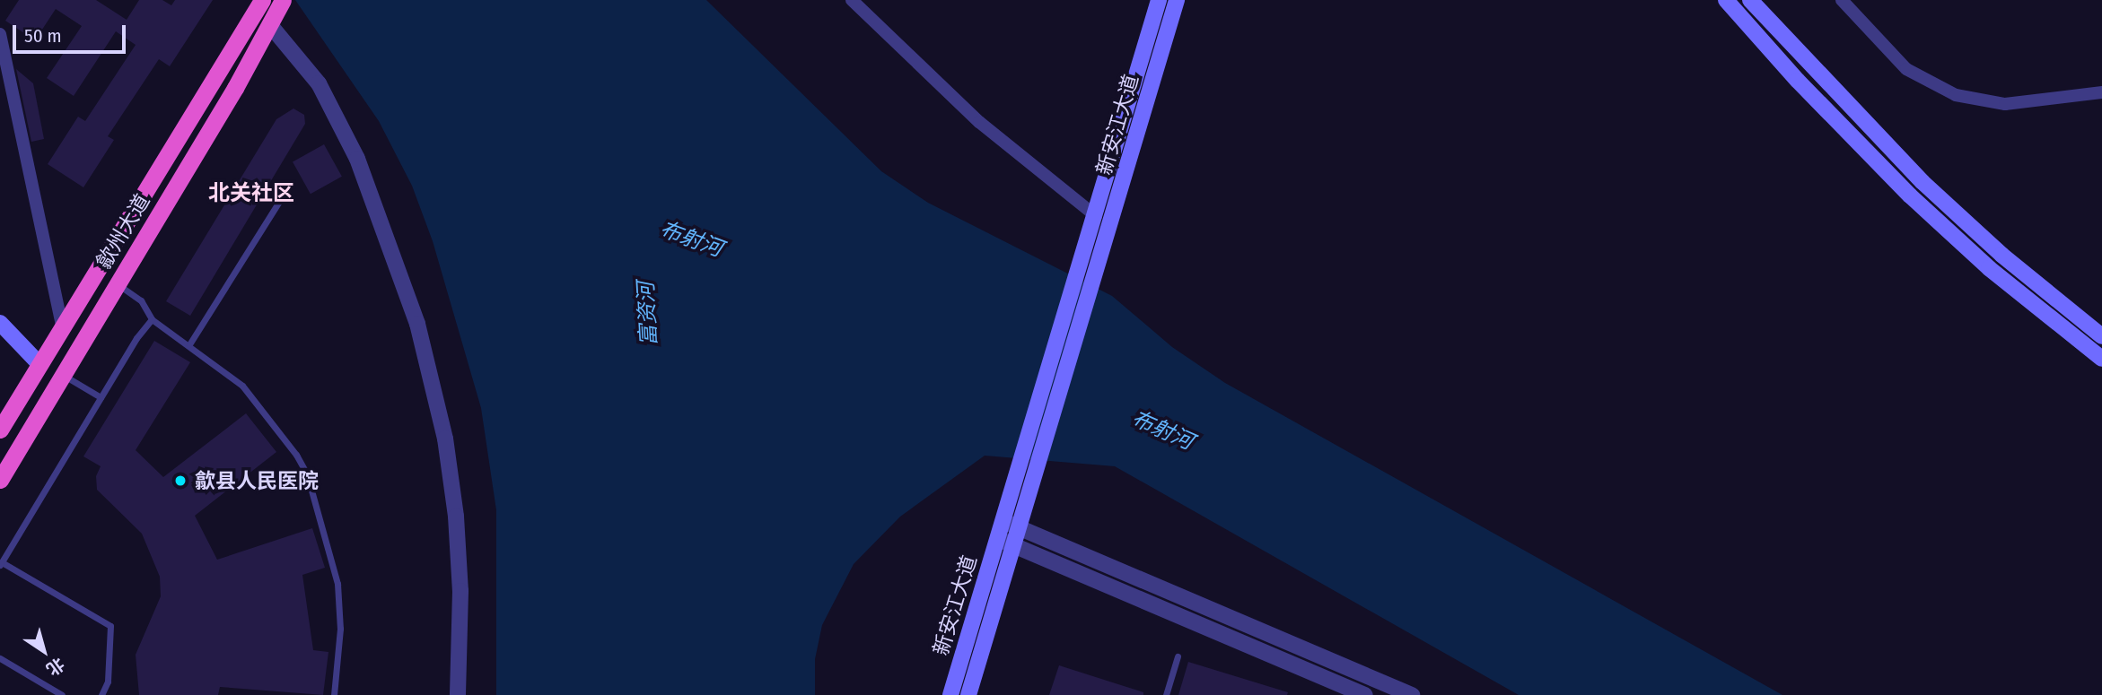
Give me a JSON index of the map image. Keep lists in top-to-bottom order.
{
  "streets": {
    "highway": ["歙州大道"],
    "main road": ["新安江大道"]
  },
  "districts": ["北关社区"],
  "water": ["布射河", "富资河"],
  "places": ["歙县人民医院"],
  "scale_bar": "50 m",
  "north": "bottom right"
}
